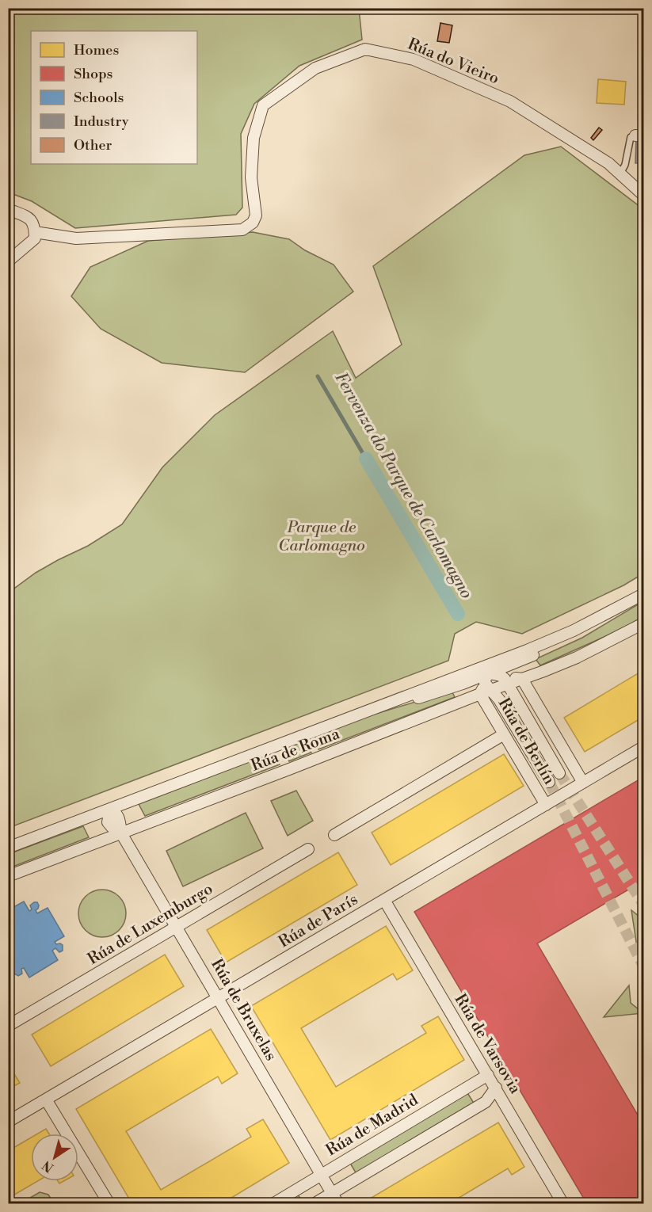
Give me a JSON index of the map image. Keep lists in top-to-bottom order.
{
  "streets": {
    "street": [
      "Rúa do Vieiro",
      "Rúa de Berlín",
      "Rúa de Roma",
      "Rúa de París",
      "Rúa de Luxemburgo",
      "Rúa de Bruxelas",
      "Rúa de Varsovia",
      "Rúa de Madrid"
    ]
  },
  "crossings": [
    ["Rúa de Berlín", "Rúa de Roma"],
    ["Rúa de Berlín", "Rúa de París"],
    ["Rúa de Roma", "Rúa de Bruxelas"],
    ["Rúa de París", "Rúa de Bruxelas"],
    ["Rúa de París", "Rúa de Varsovia"],
    ["Rúa de Luxemburgo", "Rúa de Bruxelas"],
    ["Rúa de Bruxelas", "Rúa de Madrid"],
    ["Rúa de Varsovia", "Rúa de Madrid"]
  ],
  "water": ["Fervenza do Parque de Carlomagno"],
  "parks": ["Parque de Carlomagno"],
  "legend": [
    "Homes",
    "Shops",
    "Schools",
    "Industry",
    "Other"
  ],
  "north": "bottom left"
}
